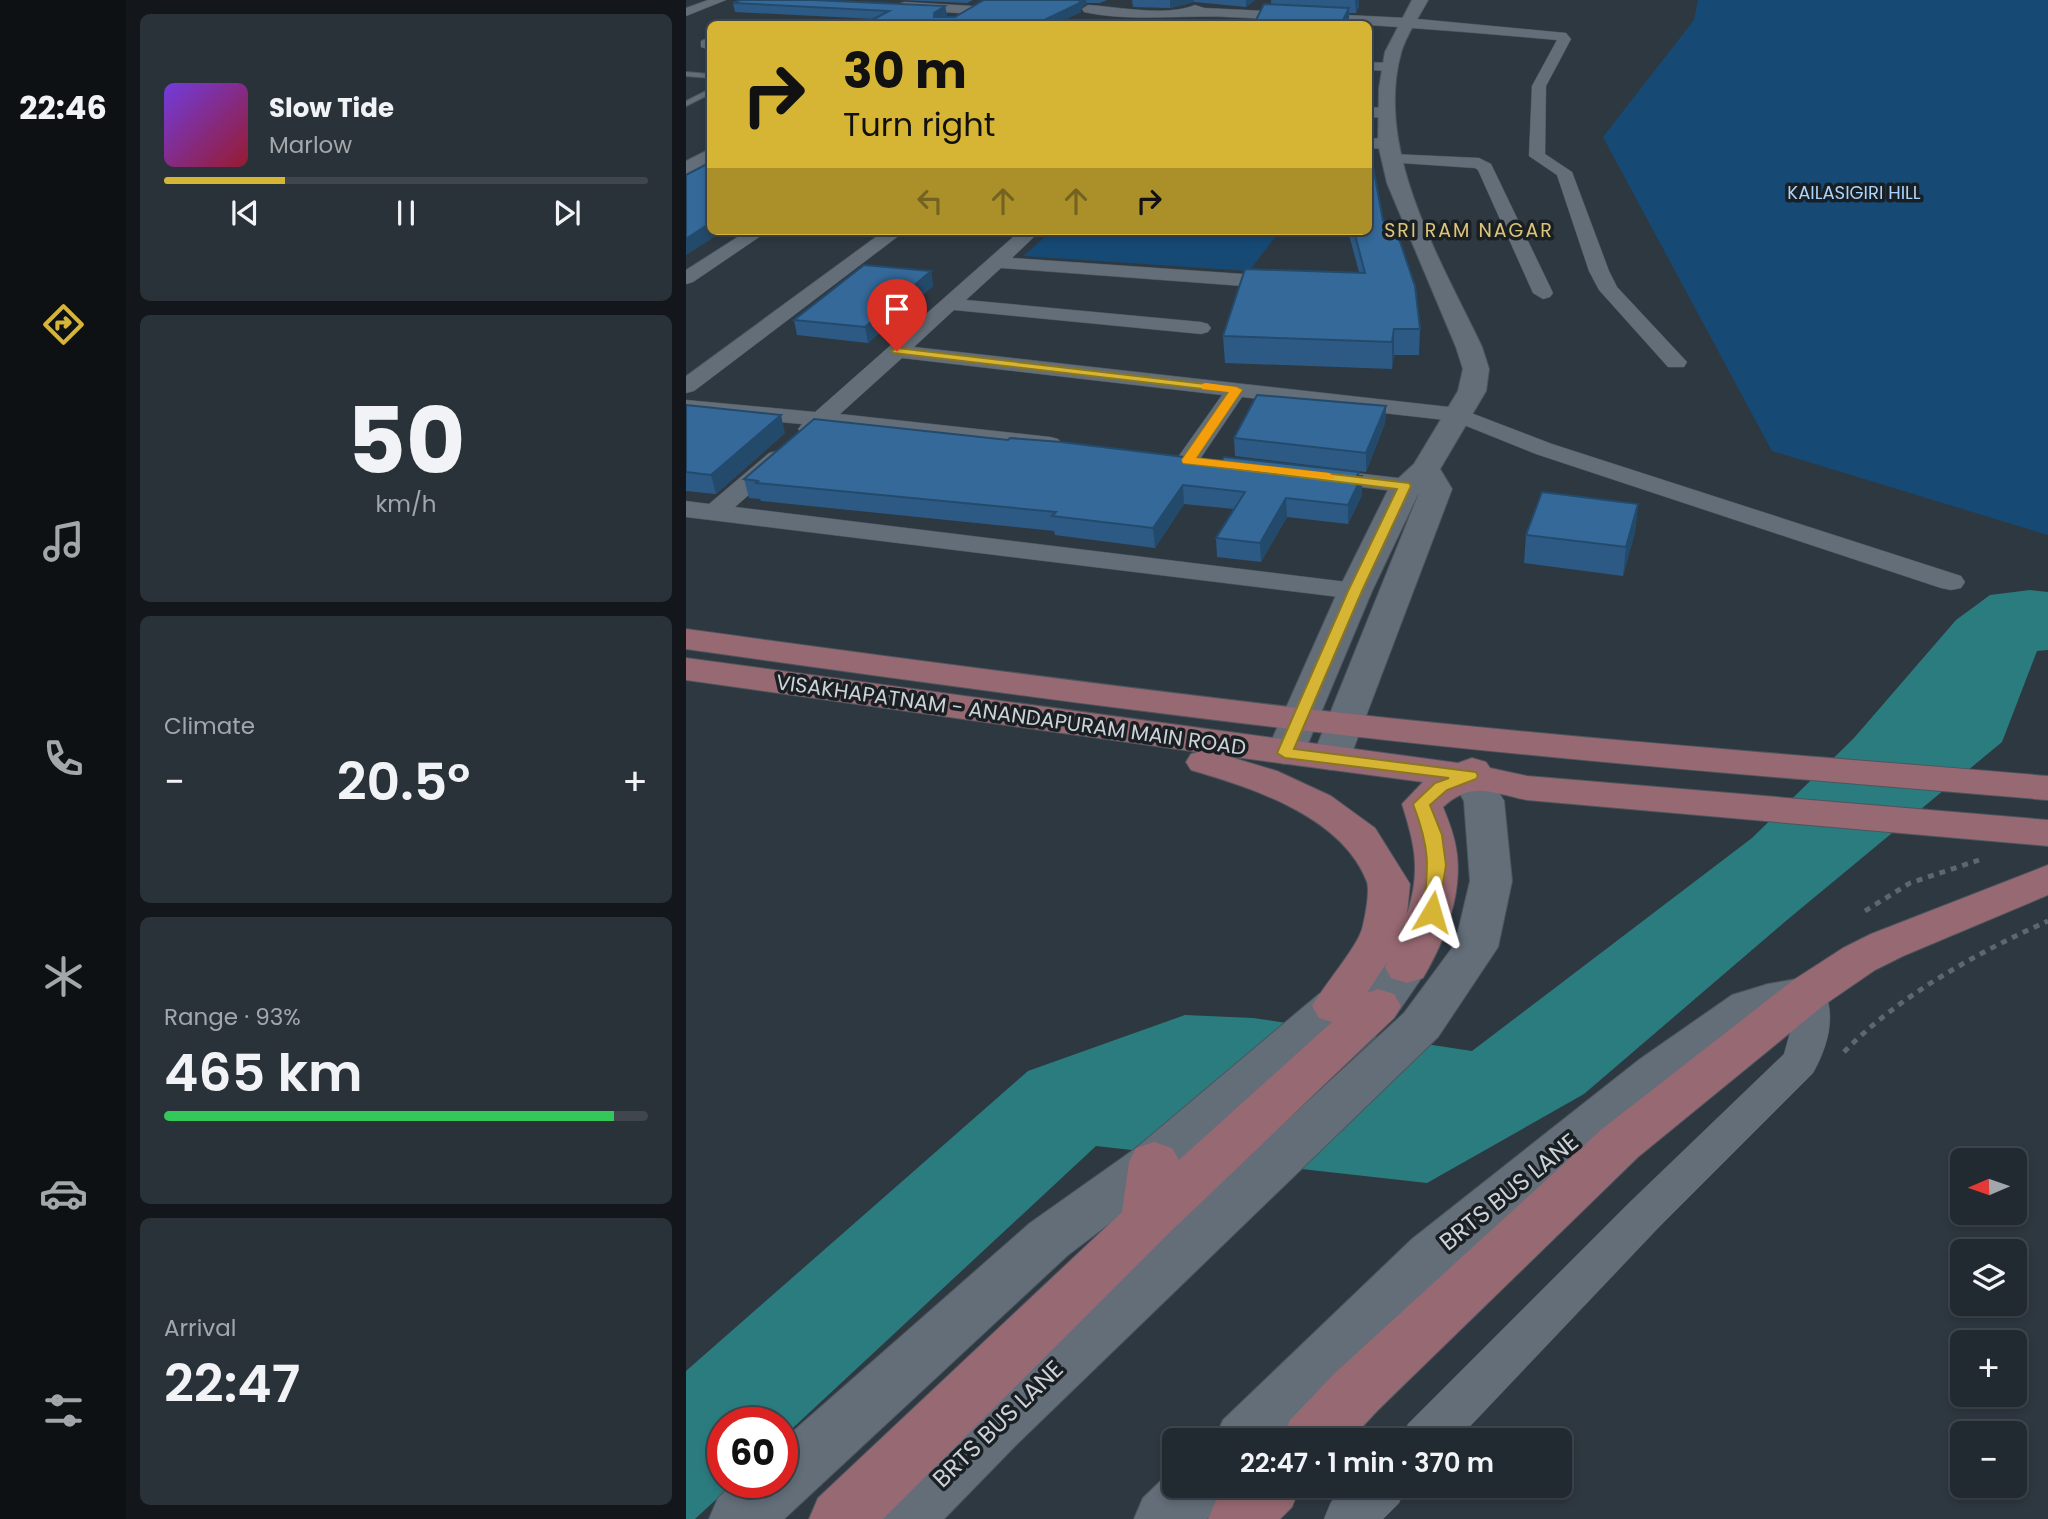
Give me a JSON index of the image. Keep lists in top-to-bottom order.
{
  "streets": {
    "main road": ["VISAKHAPATNAM - ANANDAPURAM MAIN ROAD"],
    "street": ["BRTS BUS LANE"]
  },
  "districts": ["SRI RAM NAGAR"],
  "parks": ["KAILASIGIRI HILL"],
  "north": "left",
  "page": {
    "tabs": "22:46",
    "turn": ["30 m", "Turn right"],
    "song": ["Slow Tide", "Marlow"],
    "tile": [
      ["50", "km/h"],
      "Climate",
      ["Range · 93%", "465 km"],
      ["Arrival", "22:47"]
    ],
    "heat": ["−", "20.5°", "+"],
    "map_buttons": ["+", "−"],
    "limit": "60",
    "trip": "22:47 · 1 min · 370 m"
  }
}
